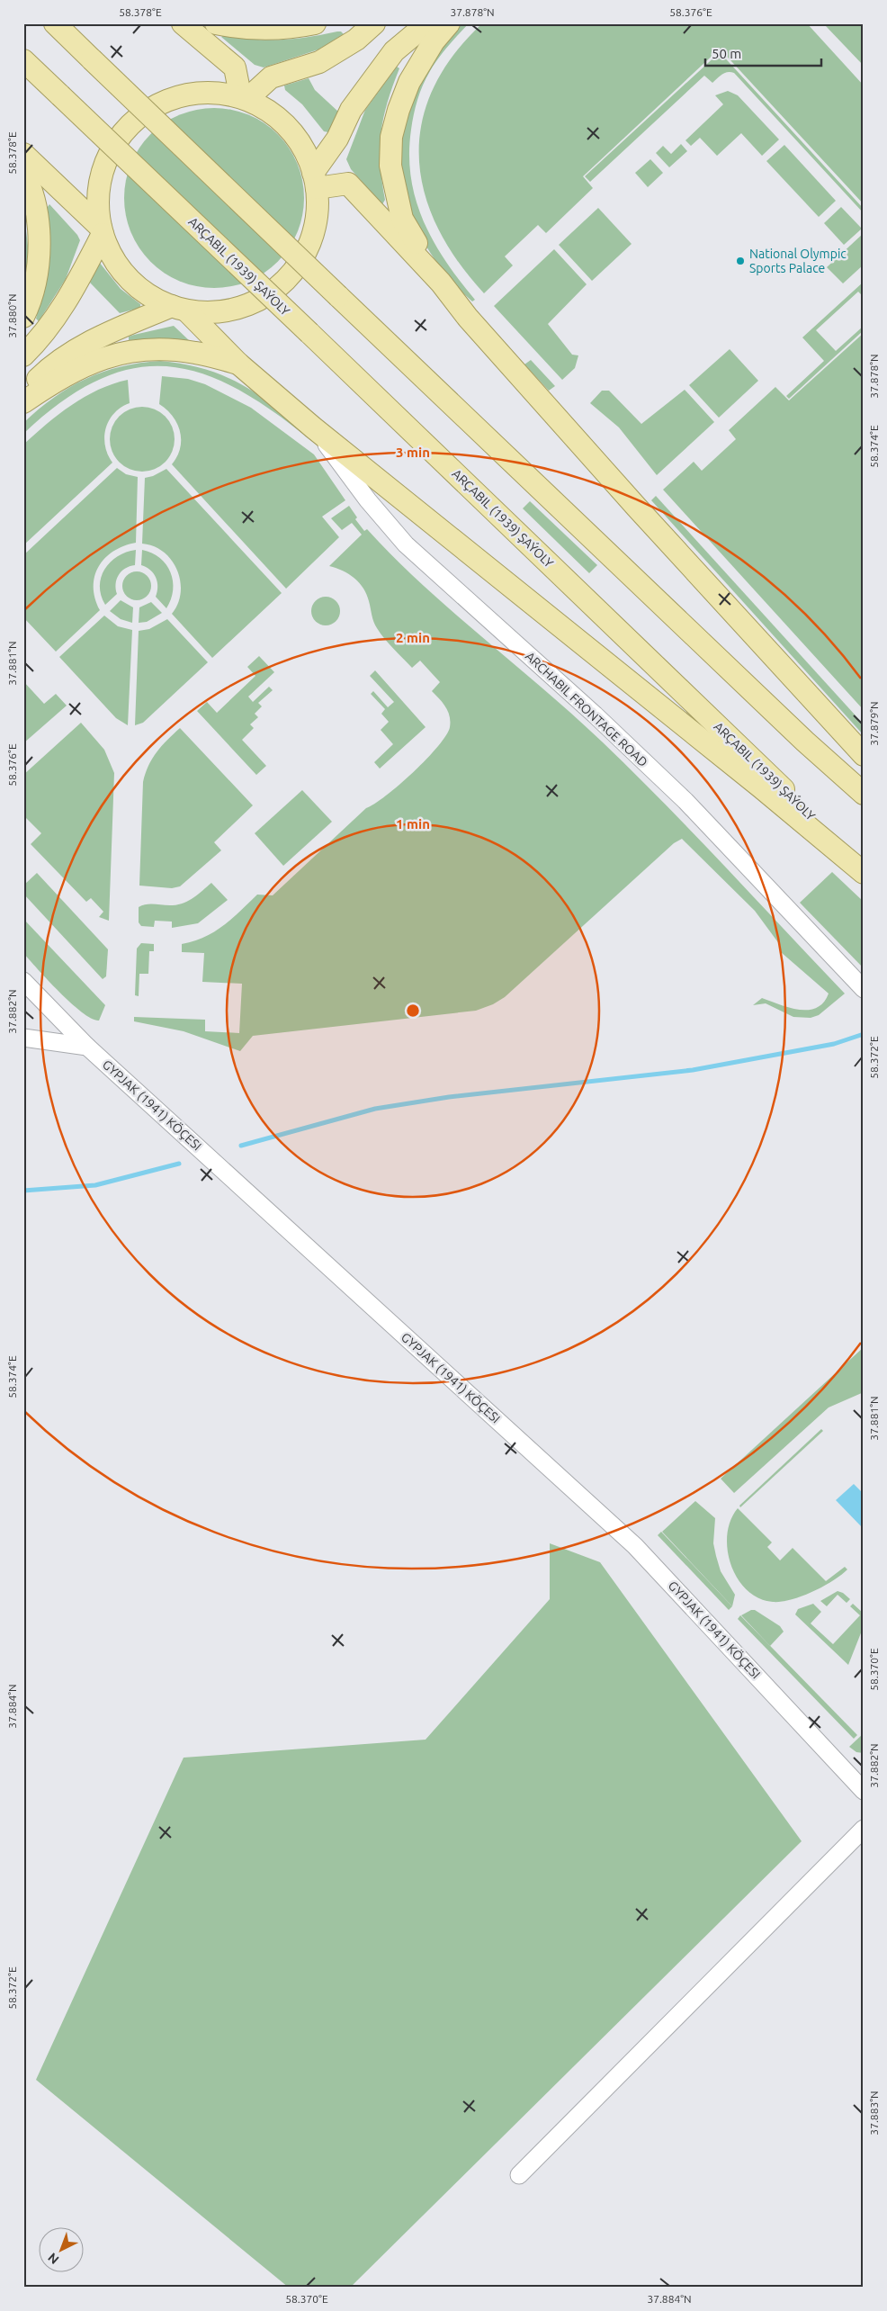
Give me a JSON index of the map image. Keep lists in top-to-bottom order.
{
  "streets": {
    "main road": ["ARÇABIL (1939) ŞAÝOLY"],
    "street": ["ARCHABIL FRONTAGE ROAD", "GYPJAK (1941) KÖÇESI"]
  },
  "places": ["National Olympic Sports Palace"],
  "scale_bar": "50 m",
  "north": "bottom left",
  "coordinates": [
    "58.378°E",
    "37.878°N",
    "58.376°E",
    "37.880°N",
    "58.374°E",
    "37.881°N",
    "37.879°N",
    "37.882°N",
    "58.372°E",
    "58.370°E",
    "37.884°N",
    "37.883°N"
  ],
  "rings": ["3 min", "2 min", "1 min"]
}
